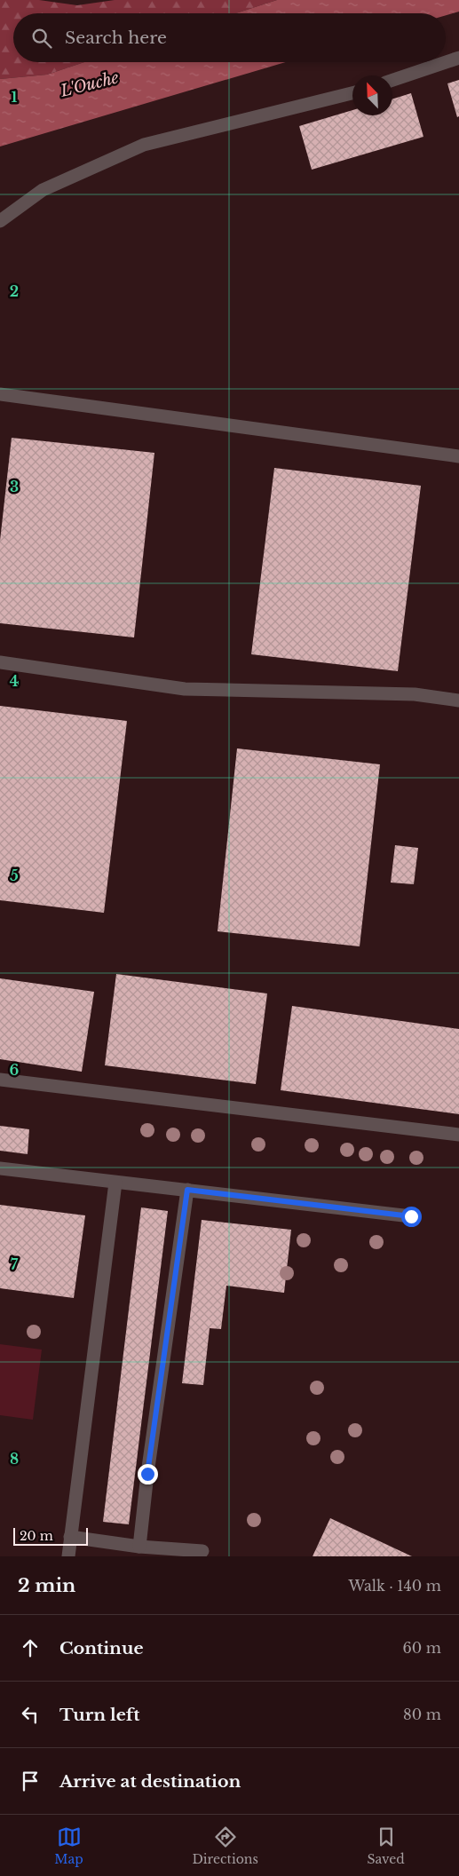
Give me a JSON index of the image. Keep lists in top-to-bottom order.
{
  "water": ["L'Ouche"],
  "scale_bar": "20 m",
  "north": "top left",
  "page": {
    "search": "Search here",
    "scale": "20 m",
    "heading": ["2 min", "Walk · 140 m"],
    "list": [
      ["Continue", "60 m"],
      ["Turn left", "80 m"],
      "Arrive at destination"
    ],
    "nav": ["Map", "Directions", "Saved"]
  },
  "grid": {
    "rows": [
      "1",
      "2",
      "3",
      "4",
      "5",
      "6",
      "7",
      "8"
    ]
  }
}
